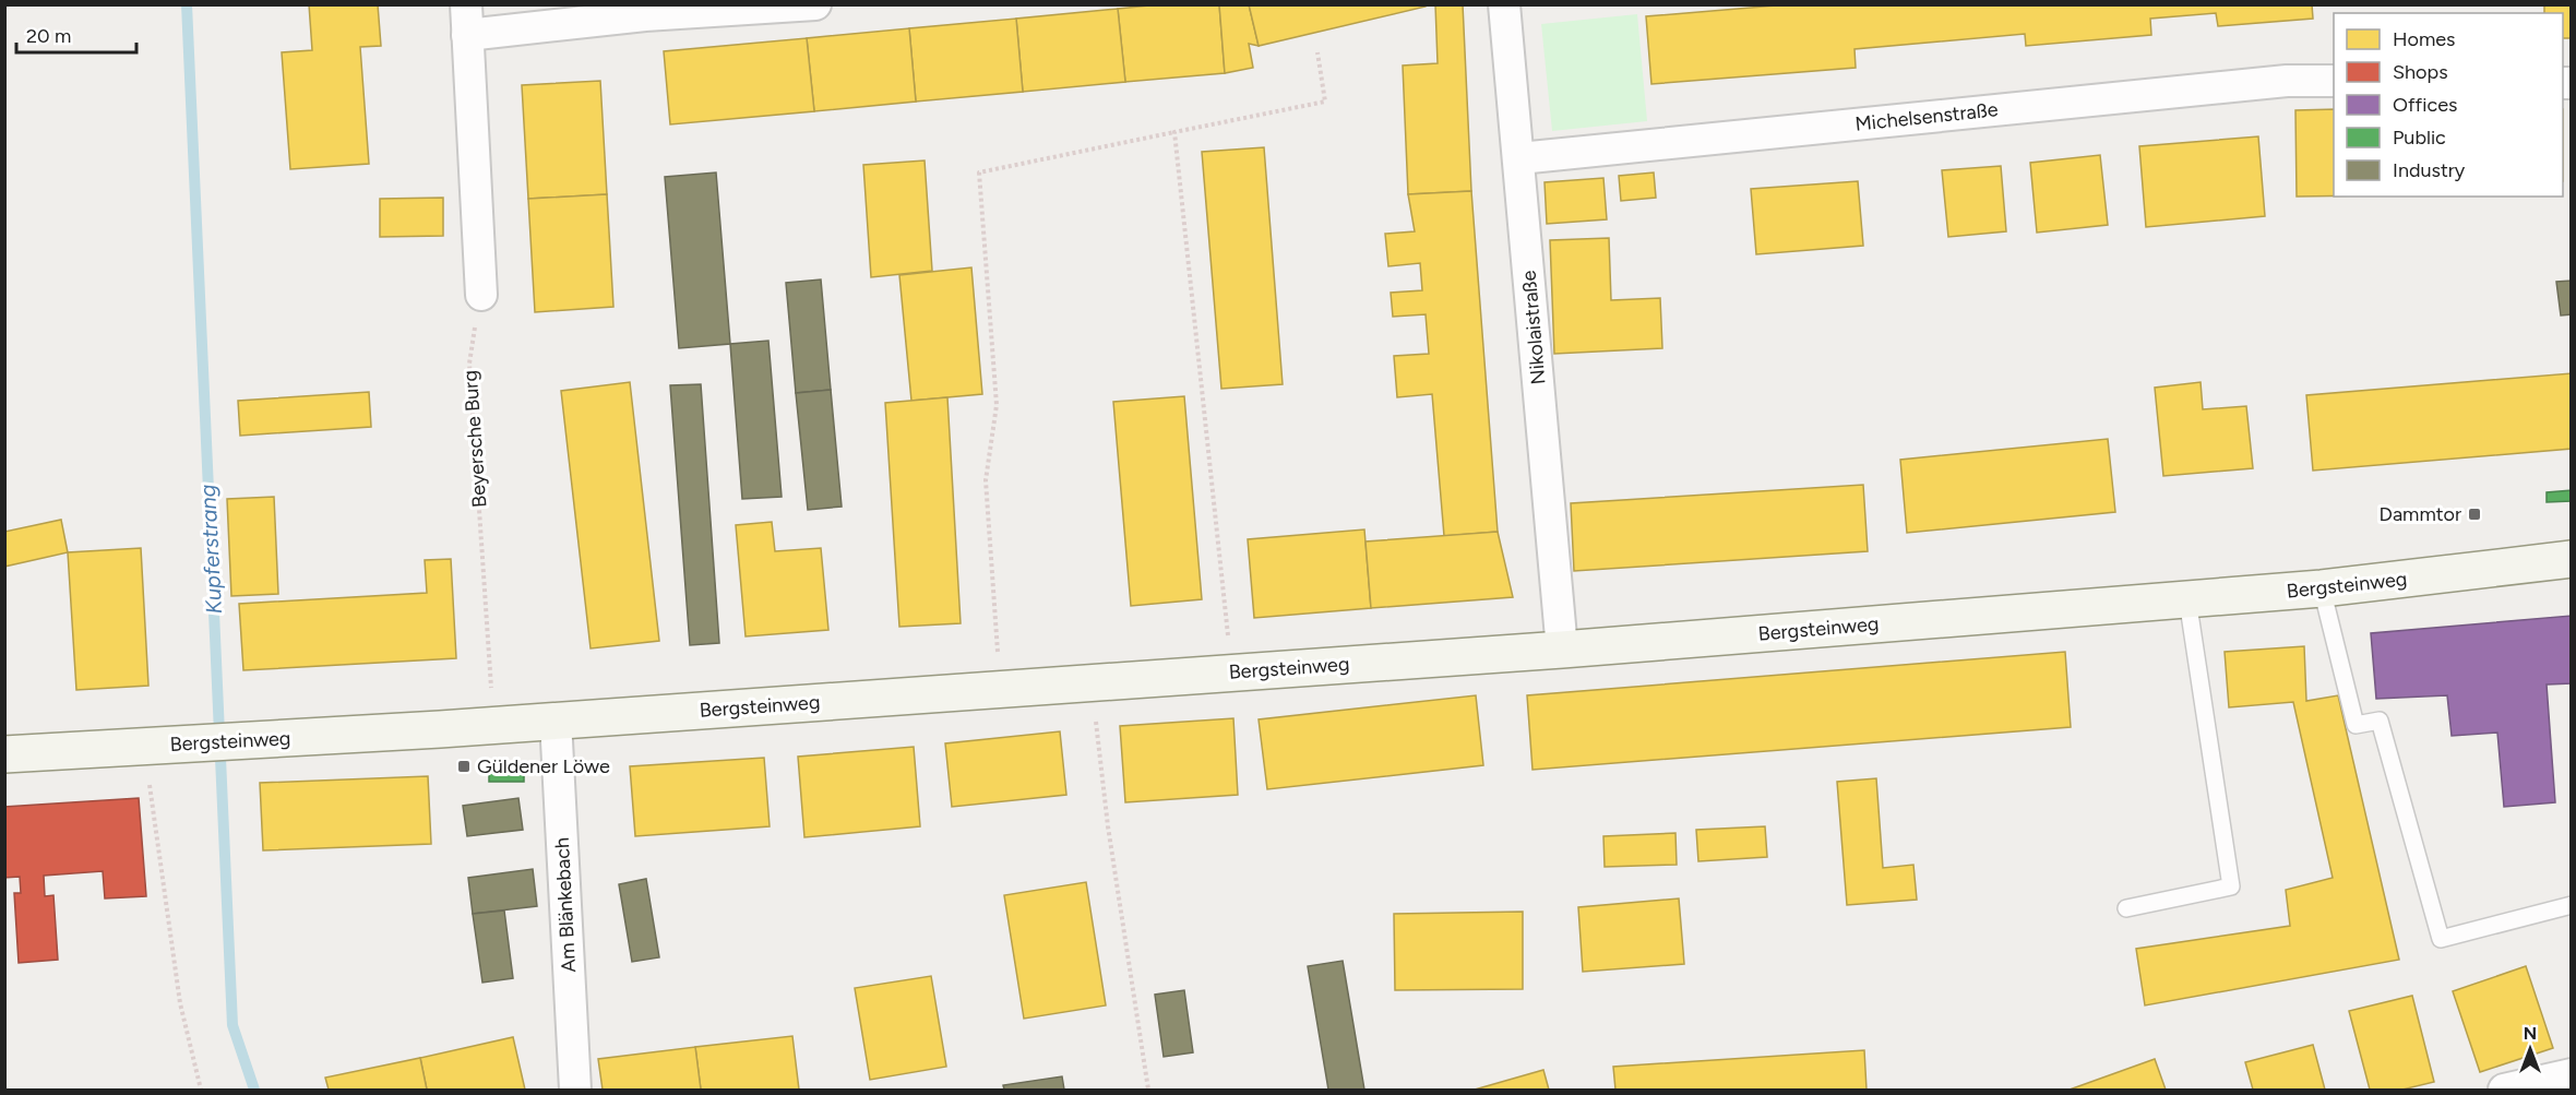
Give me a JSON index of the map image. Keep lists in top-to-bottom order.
{
  "streets": {
    "street": [
      "Michelsenstraße",
      "Nikolaistraße",
      "Bergsteinweg",
      "Am Blänkebach"
    ],
    "path": ["Beyersche Burg"]
  },
  "crossings": [
    ["Michelsenstraße", "Nikolaistraße"],
    ["Nikolaistraße", "Bergsteinweg"],
    ["Beyersche Burg", "Bergsteinweg"],
    ["Bergsteinweg", "Am Blänkebach"]
  ],
  "water": ["Kupferstrang"],
  "places": {
    "transit": ["Dammtor", "Güldener Löwe"]
  },
  "legend": [
    "Homes",
    "Shops",
    "Offices",
    "Public",
    "Industry"
  ],
  "scale_bar": "20 m",
  "north": "top"
}
